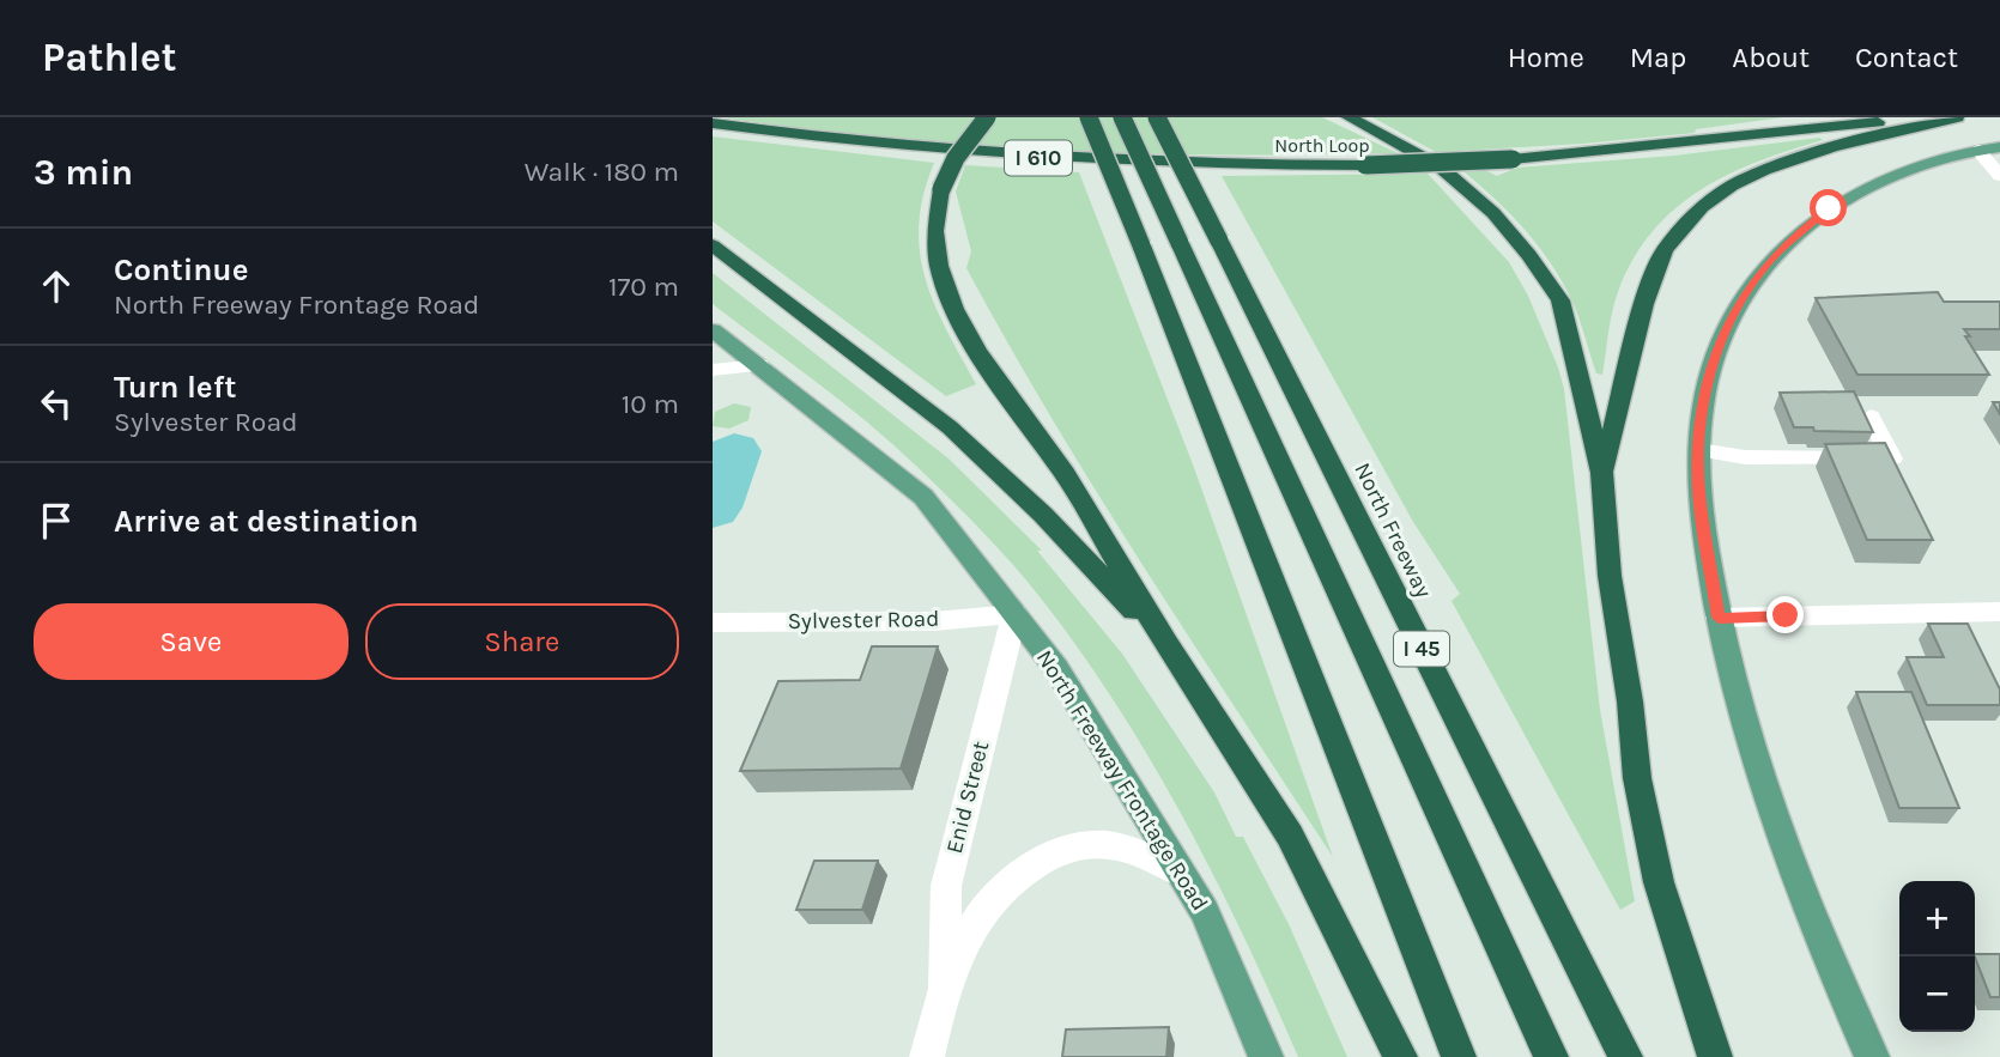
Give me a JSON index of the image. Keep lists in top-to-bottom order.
{
  "streets": {
    "highway": [
      "North Loop",
      "I 610",
      "North Freeway",
      "I 45"
    ],
    "main road": ["North Freeway Frontage Road"],
    "street": ["Sylvester Road", "Enid Street"]
  },
  "crossings": [
    ["Sylvester Road", "North Freeway Frontage Road"],
    ["Sylvester Road", "Enid Street"],
    ["North Freeway Frontage Road", "Enid Street"]
  ],
  "page": {
    "header": "Pathlet",
    "nav": [
      "Home",
      "Map",
      "About",
      "Contact"
    ],
    "heading": ["3 min", "Walk · 180 m"],
    "list": [
      ["Continue", "North Freeway Frontage Road", "170 m"],
      ["Turn left", "Sylvester Road", "10 m"],
      "Arrive at destination"
    ],
    "buttons": ["Save", "Share"],
    "map_buttons": ["+", "−"]
  }
}
